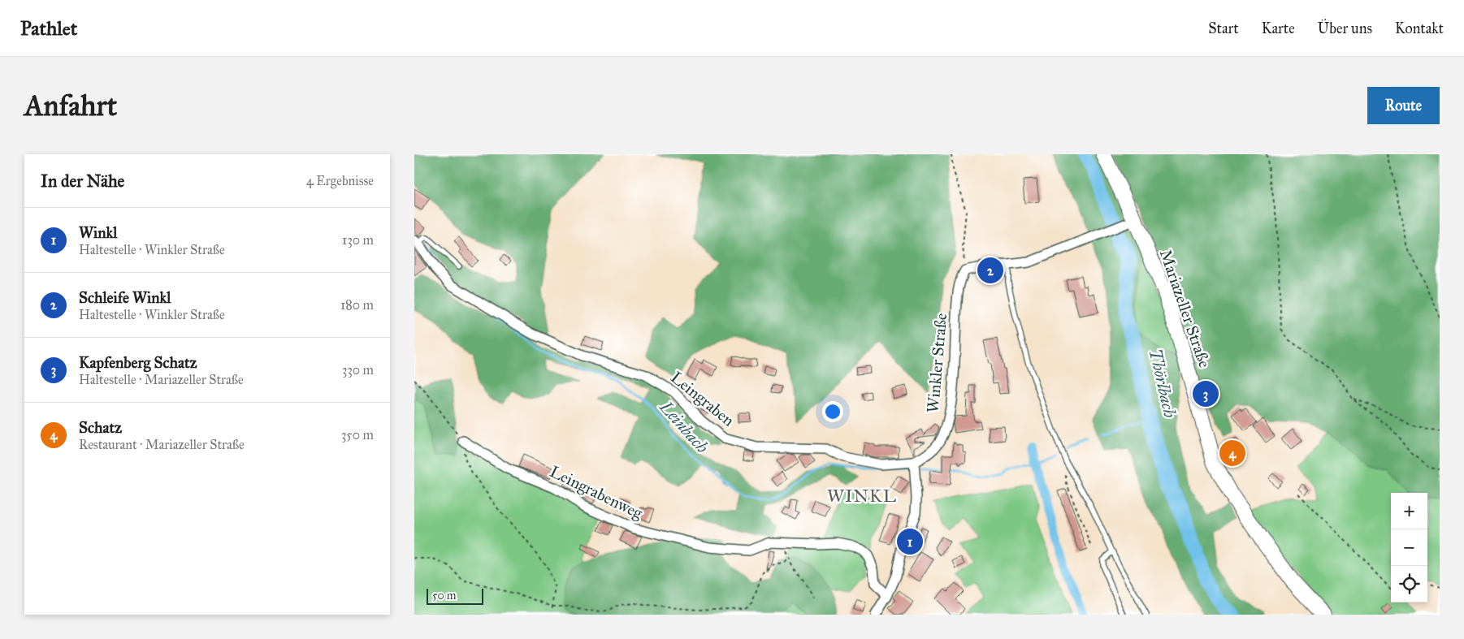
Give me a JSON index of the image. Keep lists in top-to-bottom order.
{
  "streets": {
    "main road": ["Mariazeller Straße"],
    "street": ["Winkler Straße", "Leingraben", "Leingrabenweg"]
  },
  "crossings": [
    ["Winkler Straße", "Leingraben"]
  ],
  "districts": ["WINKL"],
  "water": ["Thörlbach", "Leinbach"],
  "scale_bar": "50 m",
  "page": {
    "header": "Pathlet",
    "nav": [
      "Start",
      "Karte",
      "Über uns",
      "Kontakt"
    ],
    "buttons": "Route",
    "title": "Anfahrt",
    "heading": ["In der Nähe", "4 Ergebnisse"],
    "list": [
      {
        "mark": "1",
        "name": "Winkl",
        "note": "Haltestelle · Winkler Straße",
        "value": "130 m"
      },
      {
        "mark": "2",
        "name": "Schleife Winkl",
        "note": "Haltestelle · Winkler Straße",
        "value": "180 m"
      },
      {
        "mark": "3",
        "name": "Kapfenberg Schatz",
        "note": "Haltestelle · Mariazeller Straße",
        "value": "330 m"
      },
      {
        "mark": "4",
        "name": "Schatz",
        "note": "Restaurant · Mariazeller Straße",
        "value": "350 m"
      }
    ],
    "pins": [
      "2",
      "3",
      "4",
      "1"
    ],
    "map_buttons": ["+", "−"],
    "scale": "50 m"
  }
}
